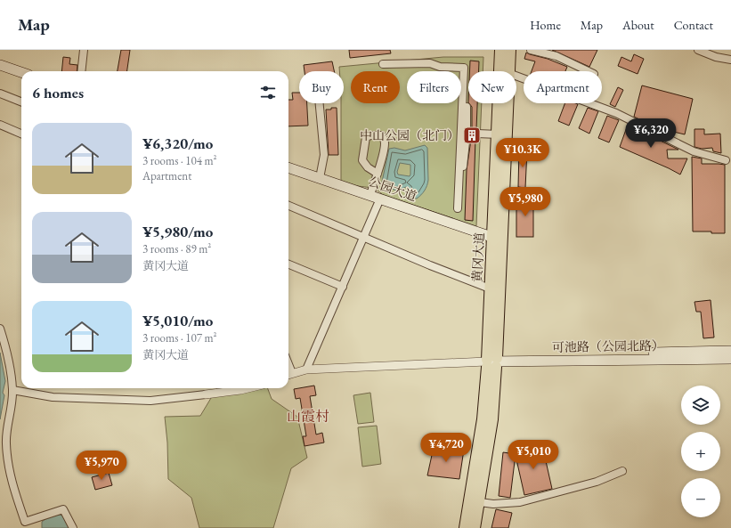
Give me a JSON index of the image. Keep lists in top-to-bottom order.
{
  "streets": {
    "main road": ["公园大道", "黄冈大道", "可池路（公园北路）"]
  },
  "crossings": [
    ["黄冈大道", "可池路（公园北路）"]
  ],
  "districts": ["山霞村"],
  "places": {
    "building": ["中山公园（北门）"]
  },
  "page": {
    "header": "Map",
    "nav": [
      "Home",
      "Map",
      "About",
      "Contact"
    ],
    "chip": [
      "Buy",
      "Rent",
      "Filters",
      "New",
      "Apartment"
    ],
    "heading": "6 homes",
    "list": [
      {
        "name": "¥6,320/mo",
        "note": "3 rooms · 104 m² · Apartment"
      },
      {
        "name": "¥5,980/mo",
        "note": "3 rooms · 89 m² · 黄冈大道"
      },
      {
        "name": "¥5,010/mo",
        "note": "3 rooms · 107 m² · 黄冈大道"
      }
    ],
    "price": [
      "¥6,320",
      "¥10.3K",
      "¥5,980",
      "¥4,720",
      "¥5,010",
      "¥5,970"
    ],
    "map_buttons": ["+", "−"]
  }
}
